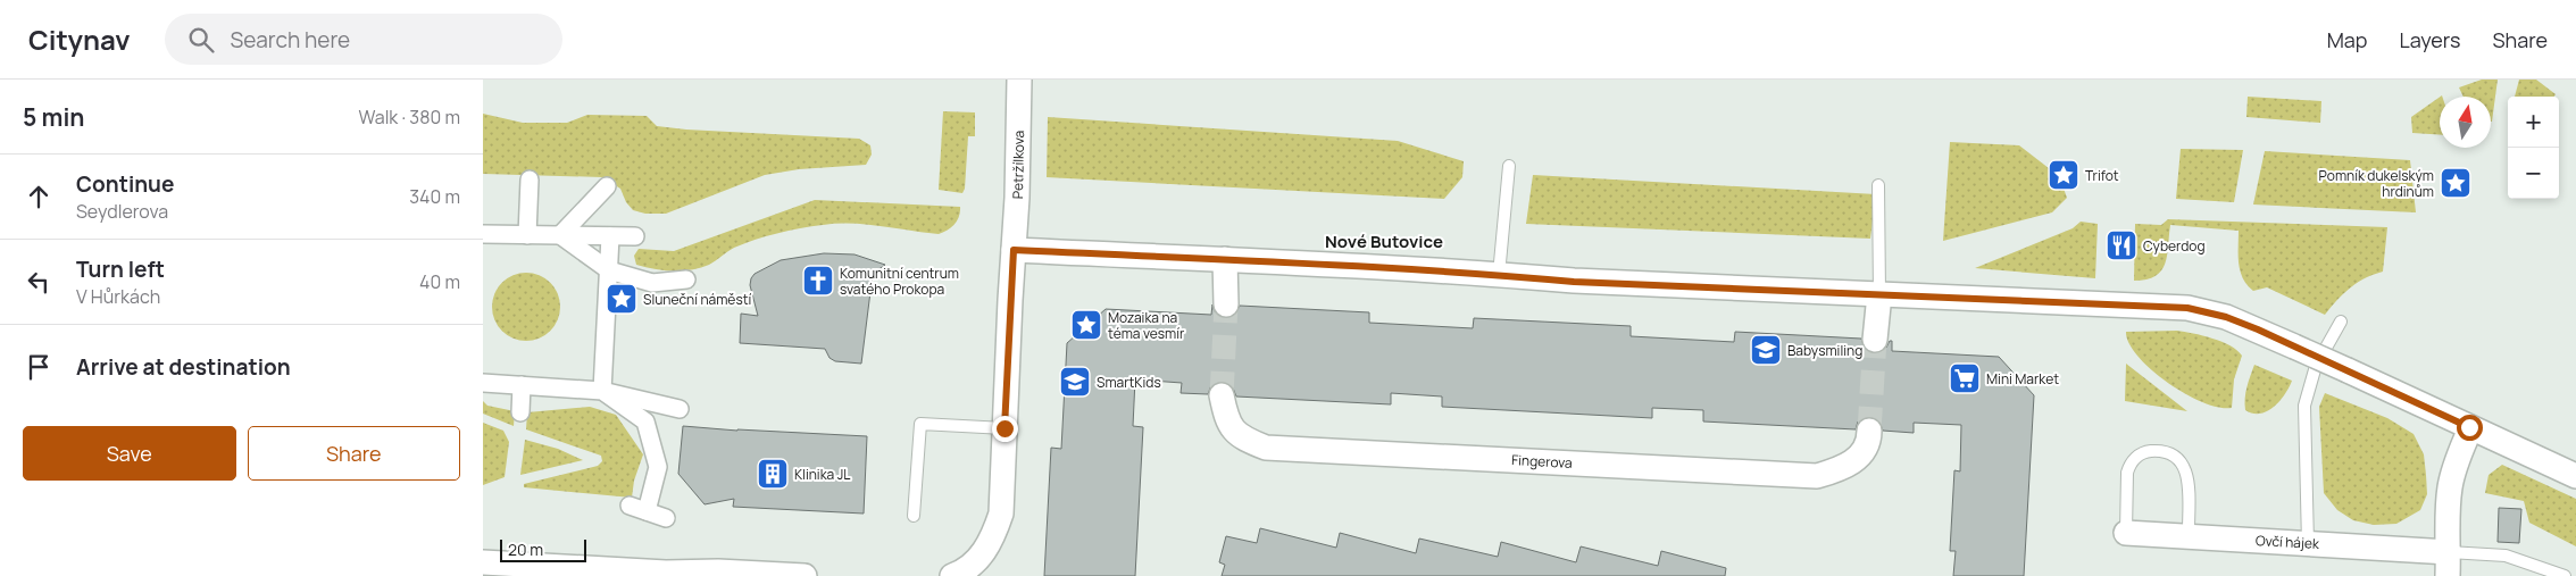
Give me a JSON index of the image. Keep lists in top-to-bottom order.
{
  "streets": {
    "street": ["Petržílkova", "Fingerova", "Ovčí hájek"]
  },
  "districts": ["Nové Butovice"],
  "places": {
    "place": [
      "Trifot",
      "Pomník dukelským hrdinům",
      "Sluneční náměstí",
      "Mozaika na téma vesmír"
    ],
    "restaurant": ["Cyberdog"],
    "church": ["Komunitní centrum svatého Prokopa"],
    "school or university": ["Babysmiling", "SmartKids"],
    "supermarket": ["Mini Market"],
    "building": ["Klinika JL"]
  },
  "scale_bar": "20 m",
  "north": "top",
  "page": {
    "header": "Citynav",
    "search": "Search here",
    "nav": ["Map", "Layers", "Share"],
    "heading": ["5 min", "Walk · 380 m"],
    "map_buttons": ["+", "−"],
    "list": [
      ["Continue", "Seydlerova", "340 m"],
      ["Turn left", "V Hůrkách", "40 m"],
      "Arrive at destination"
    ],
    "buttons": ["Save", "Share"],
    "scale": "20 m"
  }
}
